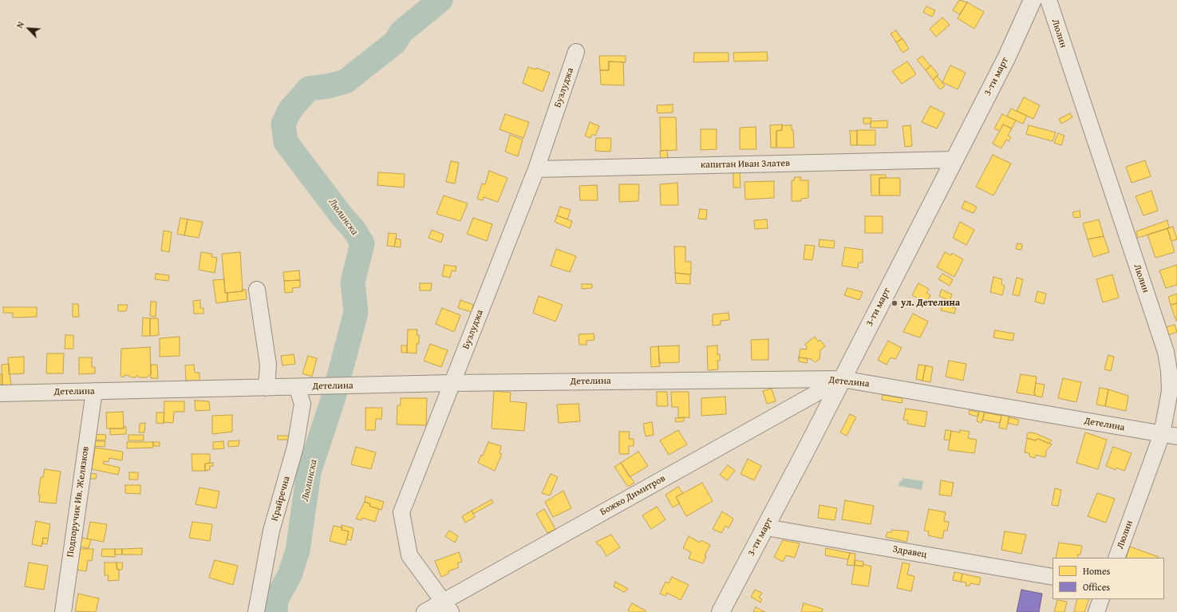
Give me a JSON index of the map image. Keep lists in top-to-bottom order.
{
  "streets": {
    "street": [
      "Люлин",
      "3-ти март",
      "Бузлуджа",
      "капитан Иван Златев",
      "Детелина",
      "Божко Димитров",
      "Крайречна",
      "Подпоручик Ив. Желязков",
      "Здравец"
    ]
  },
  "crossings": [
    ["Люлин", "Детелина"],
    ["3-ти март", "капитан Иван Златев"],
    ["3-ти март", "Детелина"],
    ["3-ти март", "Божко Димитров"],
    ["3-ти март", "Здравец"],
    ["Бузлуджа", "капитан Иван Златев"],
    ["Бузлуджа", "Детелина"],
    ["Бузлуджа", "Божко Димитров"],
    ["Детелина", "Божко Димитров"],
    ["Детелина", "Крайречна"],
    ["Детелина", "Подпоручик Ив. Желязков"]
  ],
  "water": ["Люлинска"],
  "places": ["ул. Детелина"],
  "legend": ["Homes", "Offices"],
  "north": "top left"
}
